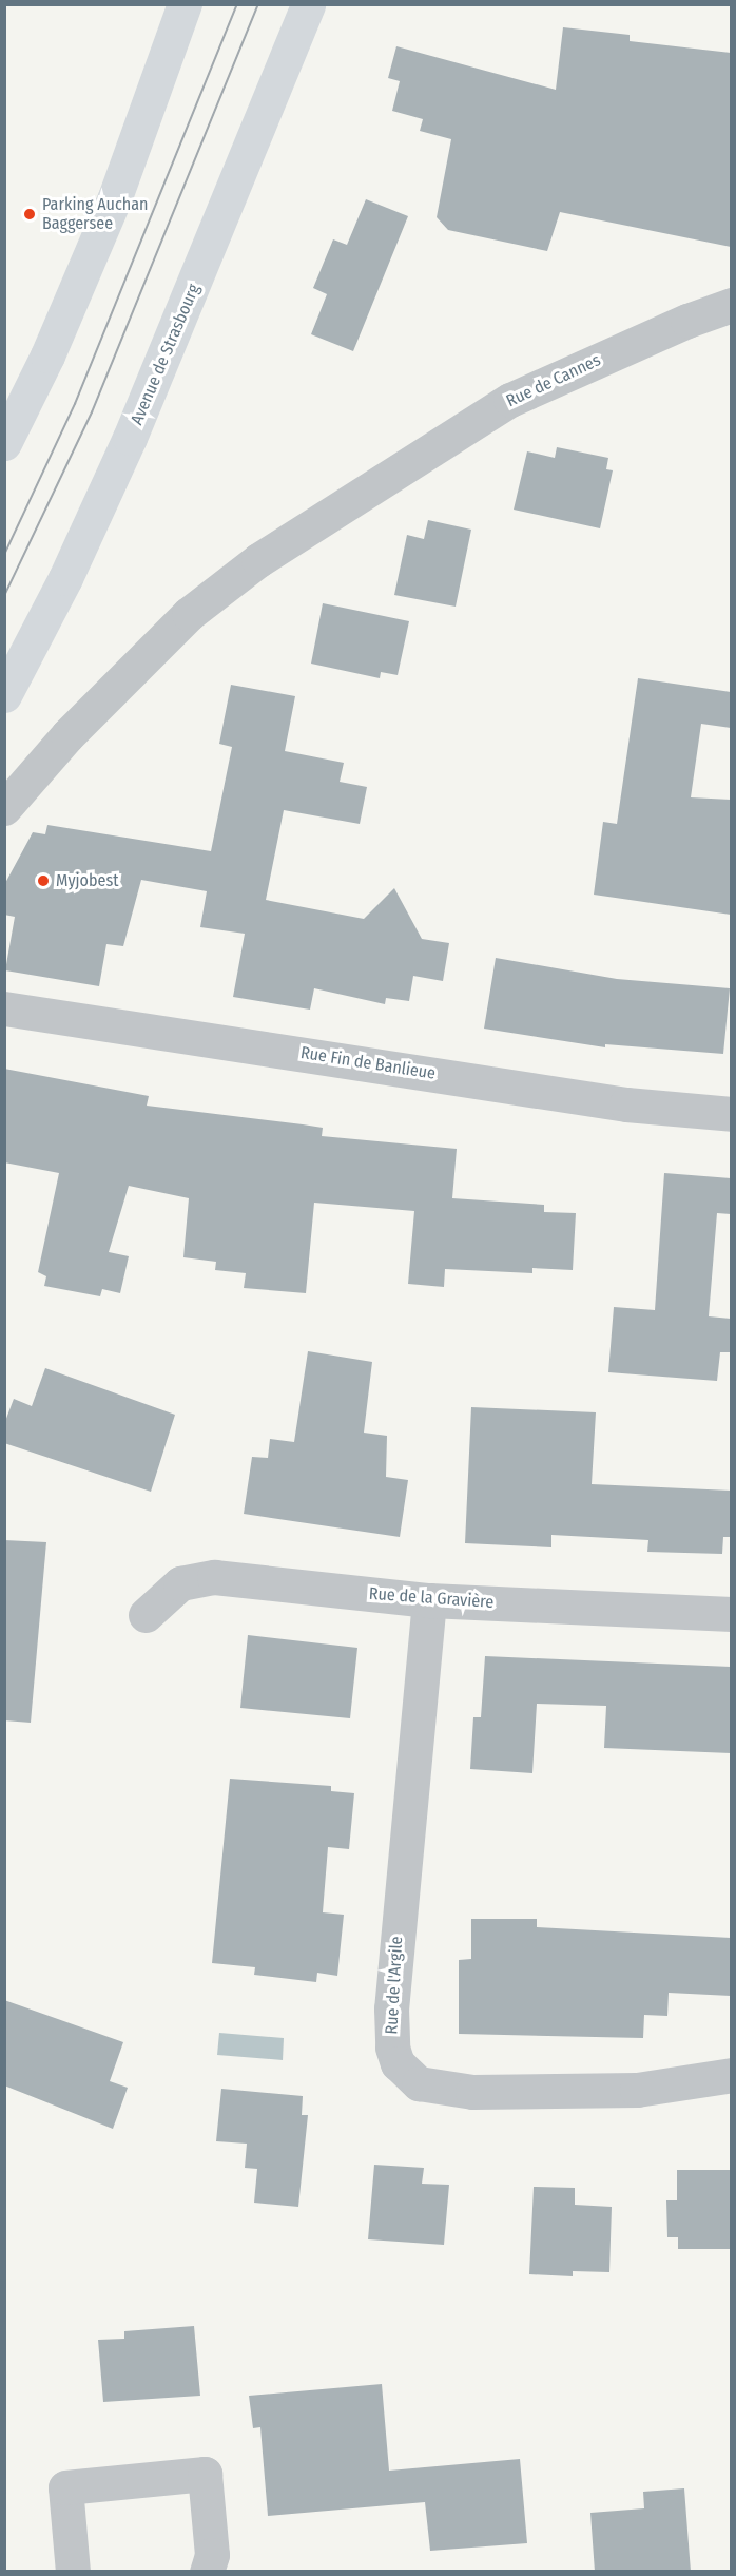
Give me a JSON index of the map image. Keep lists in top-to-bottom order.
{
  "streets": {
    "main road": ["Avenue de Strasbourg"],
    "street": [
      "Rue de Cannes",
      "Rue Fin de Banlieue",
      "Rue de la Gravière",
      "Rue de l'Argile"
    ]
  },
  "crossings": [
    ["Rue de la Gravière", "Rue de l'Argile"]
  ],
  "places": ["Parking Auchan Baggersee", "Myjobest"]
}
